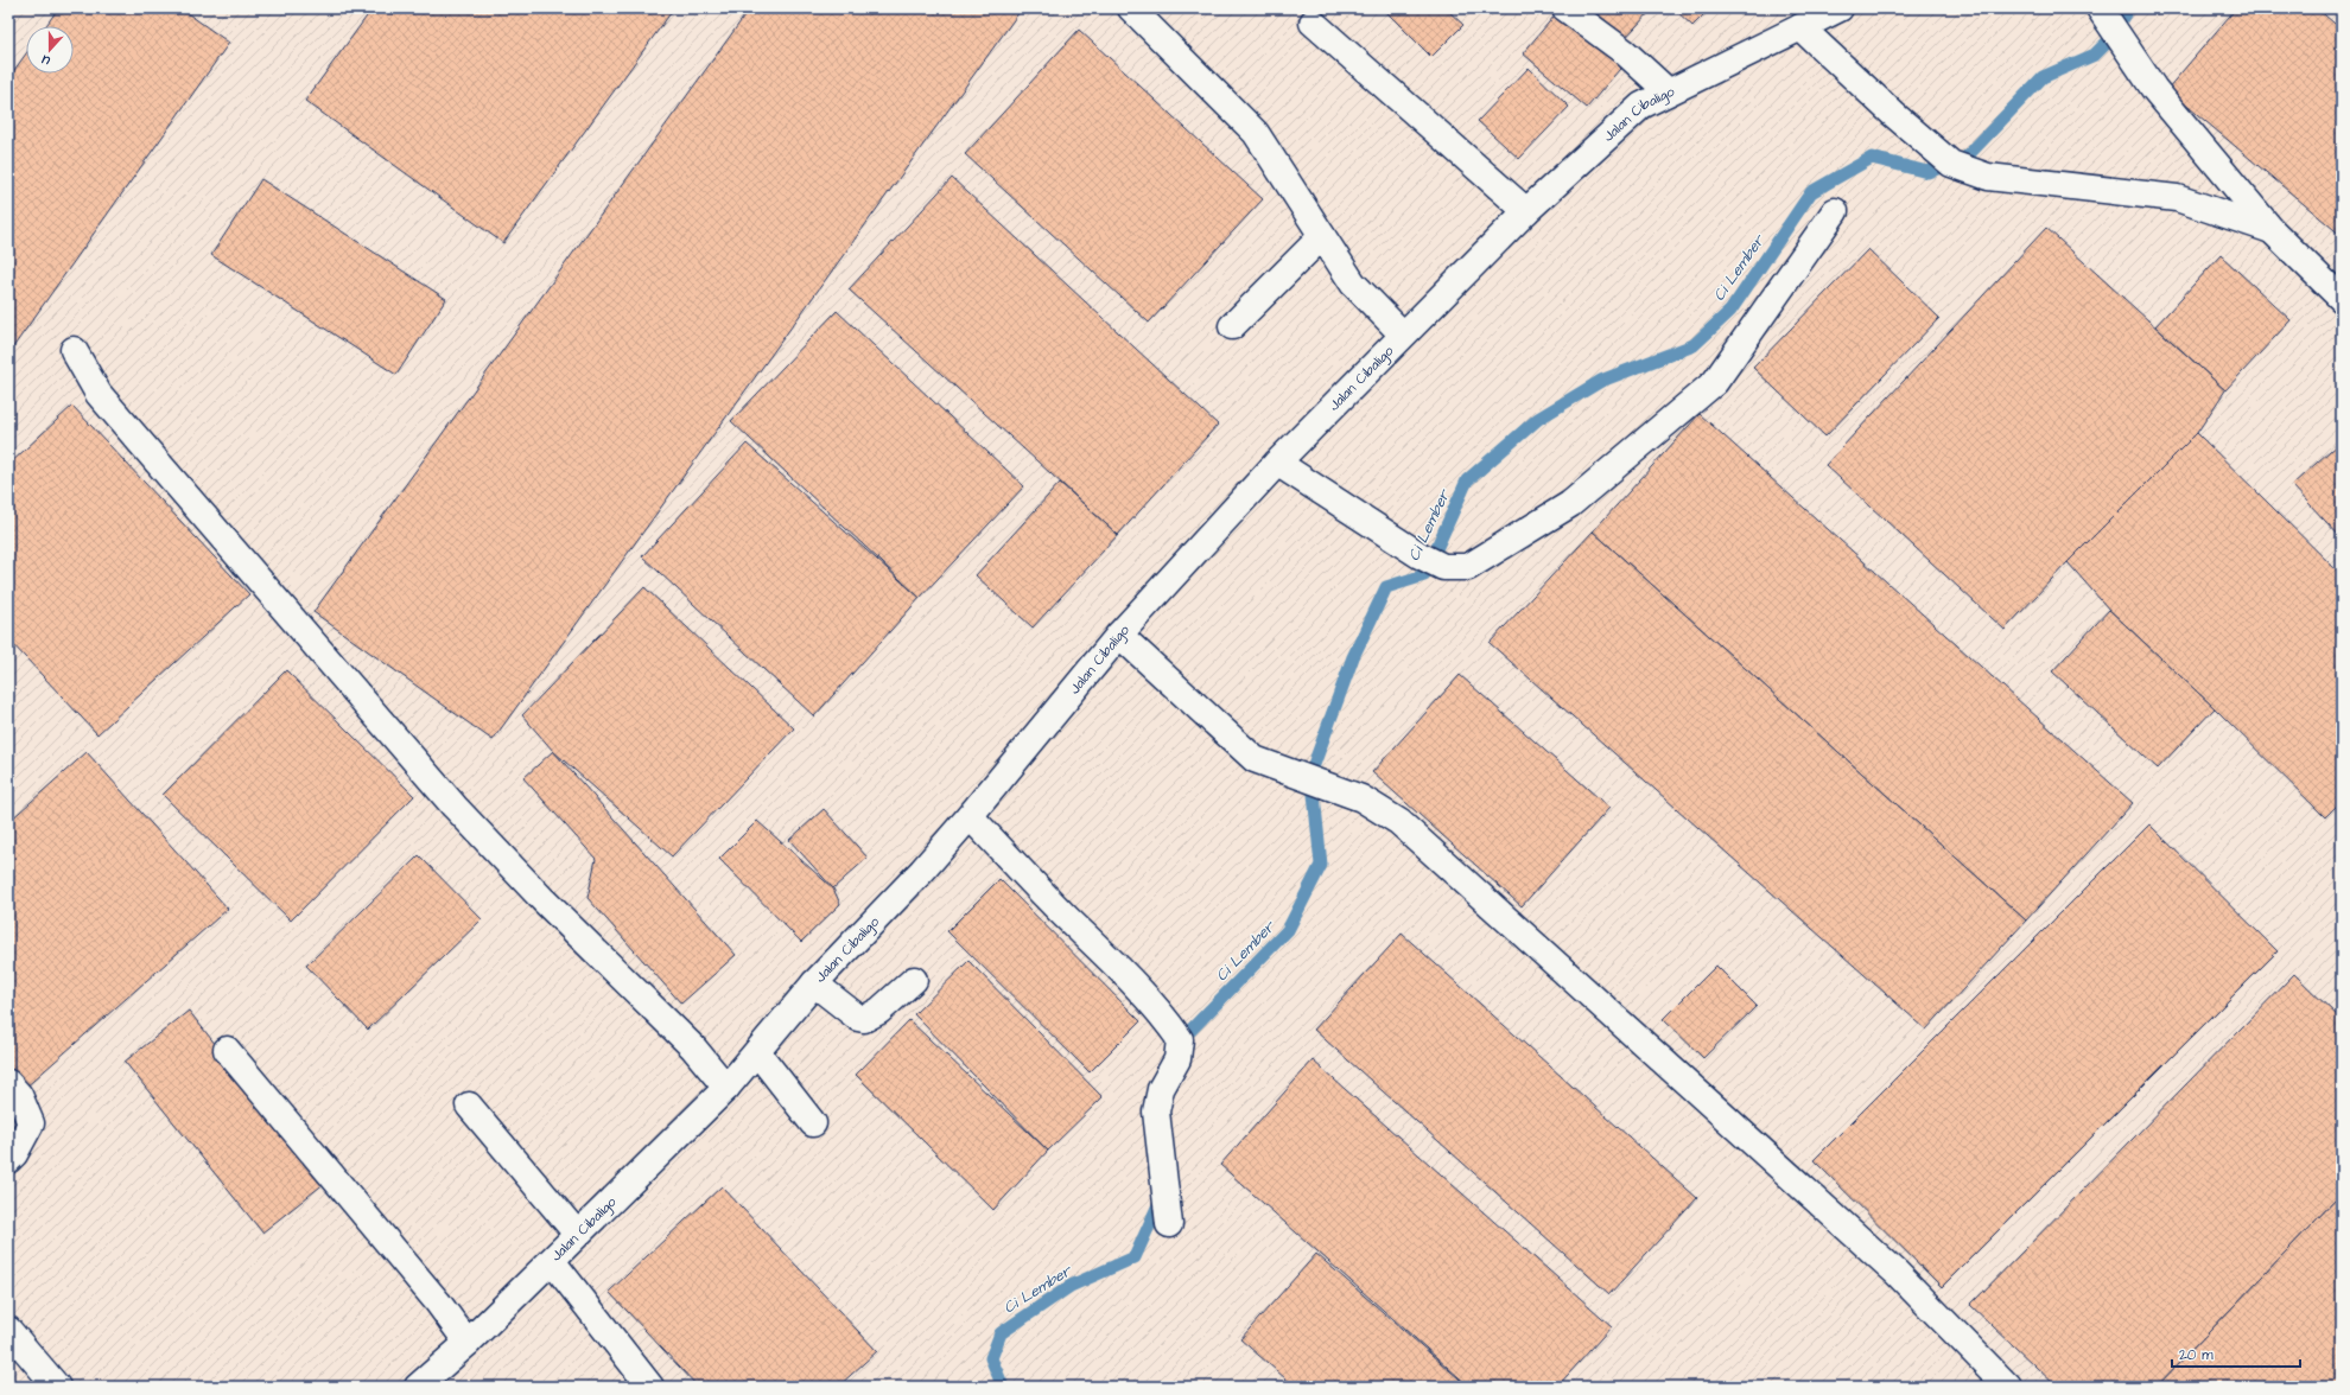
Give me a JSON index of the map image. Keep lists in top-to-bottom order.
{
  "streets": {
    "main road": ["Jalan Cibaligo"]
  },
  "water": ["Ci Lember"],
  "scale_bar": "20 m",
  "north": "bottom"
}
